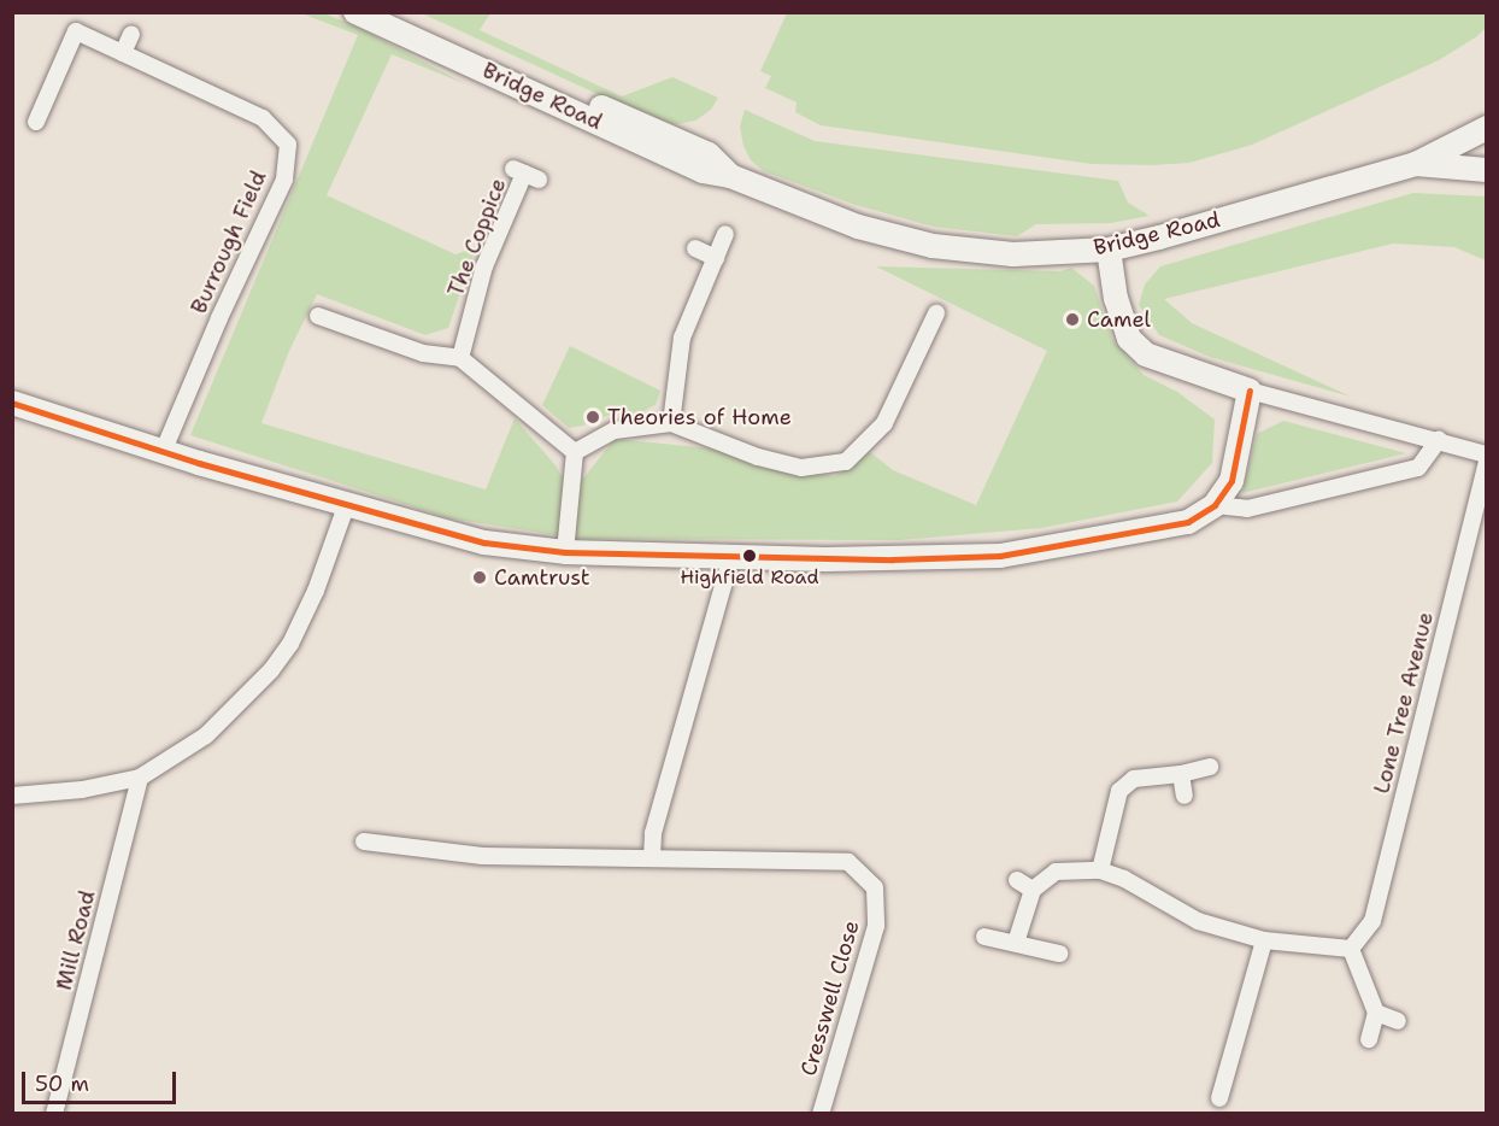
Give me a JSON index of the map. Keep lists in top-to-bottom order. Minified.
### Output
{"streets":{"main road":["Bridge Road"],"street":["The Coppice","Burrough Field","Lone Tree Avenue","Mill Road","Cresswell Close"]},"places":["Camel","Theories of Home","Highfield Road","Camtrust"],"scale_bar":"50 m"}
